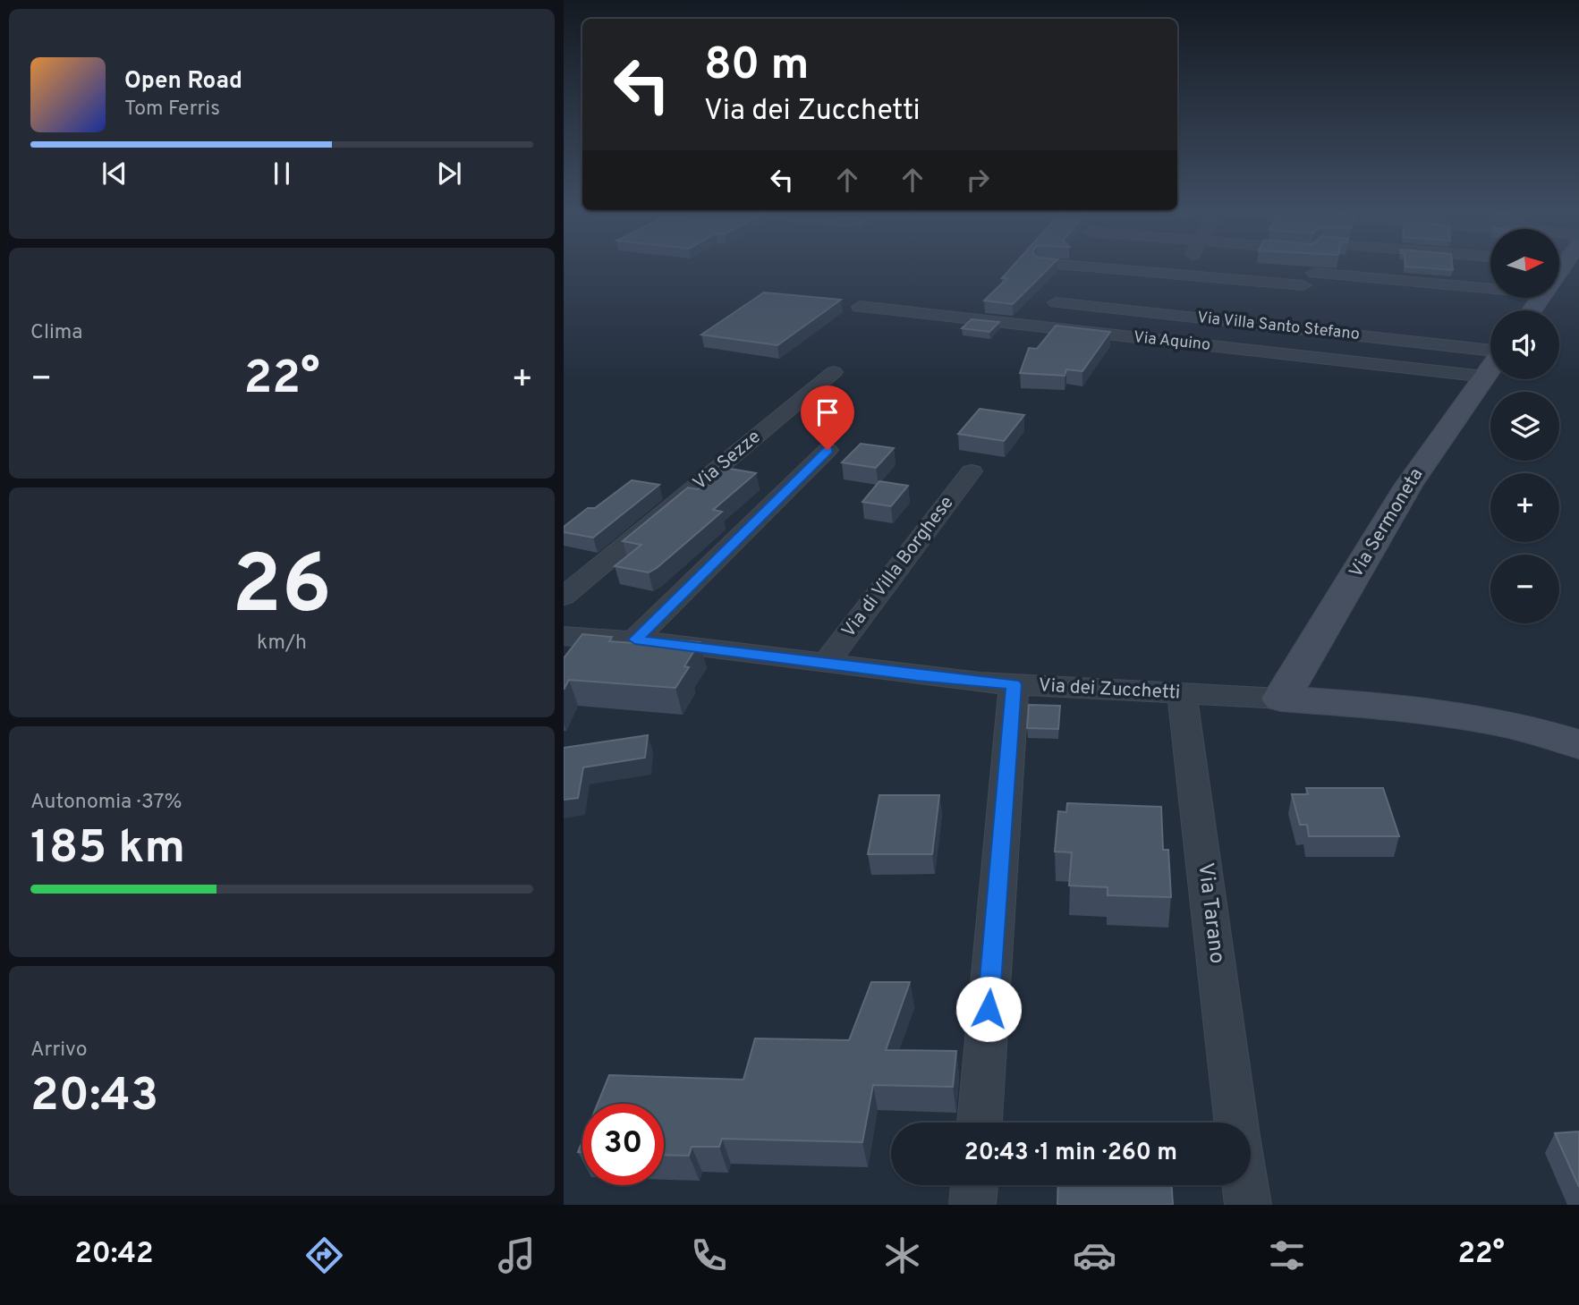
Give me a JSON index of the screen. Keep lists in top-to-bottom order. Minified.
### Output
{"streets":{"street":["Via Villa Santo Stefano","Via Aquino","Via Sezze","Via Sermoneta","Via di Villa Borghese","Via dei Zucchetti","Via Tarano"]},"crossings":[["Via Sermoneta","Via dei Zucchetti"],["Via di Villa Borghese","Via dei Zucchetti"],["Via dei Zucchetti","Via Tarano"]],"north":"right","page":{"turn":["80 m","Via dei Zucchetti"],"song":["Open Road","Tom Ferris"],"map_buttons":["+","−"],"tile":["Clima",["26","km/h"],["Autonomia · 37%","185 km"],["Arrivo","20:43"]],"heat":["−","22°","+"],"limit":"30","trip":"20:43 · 1 min · 260 m","tabs":["20:42","22°"]}}
